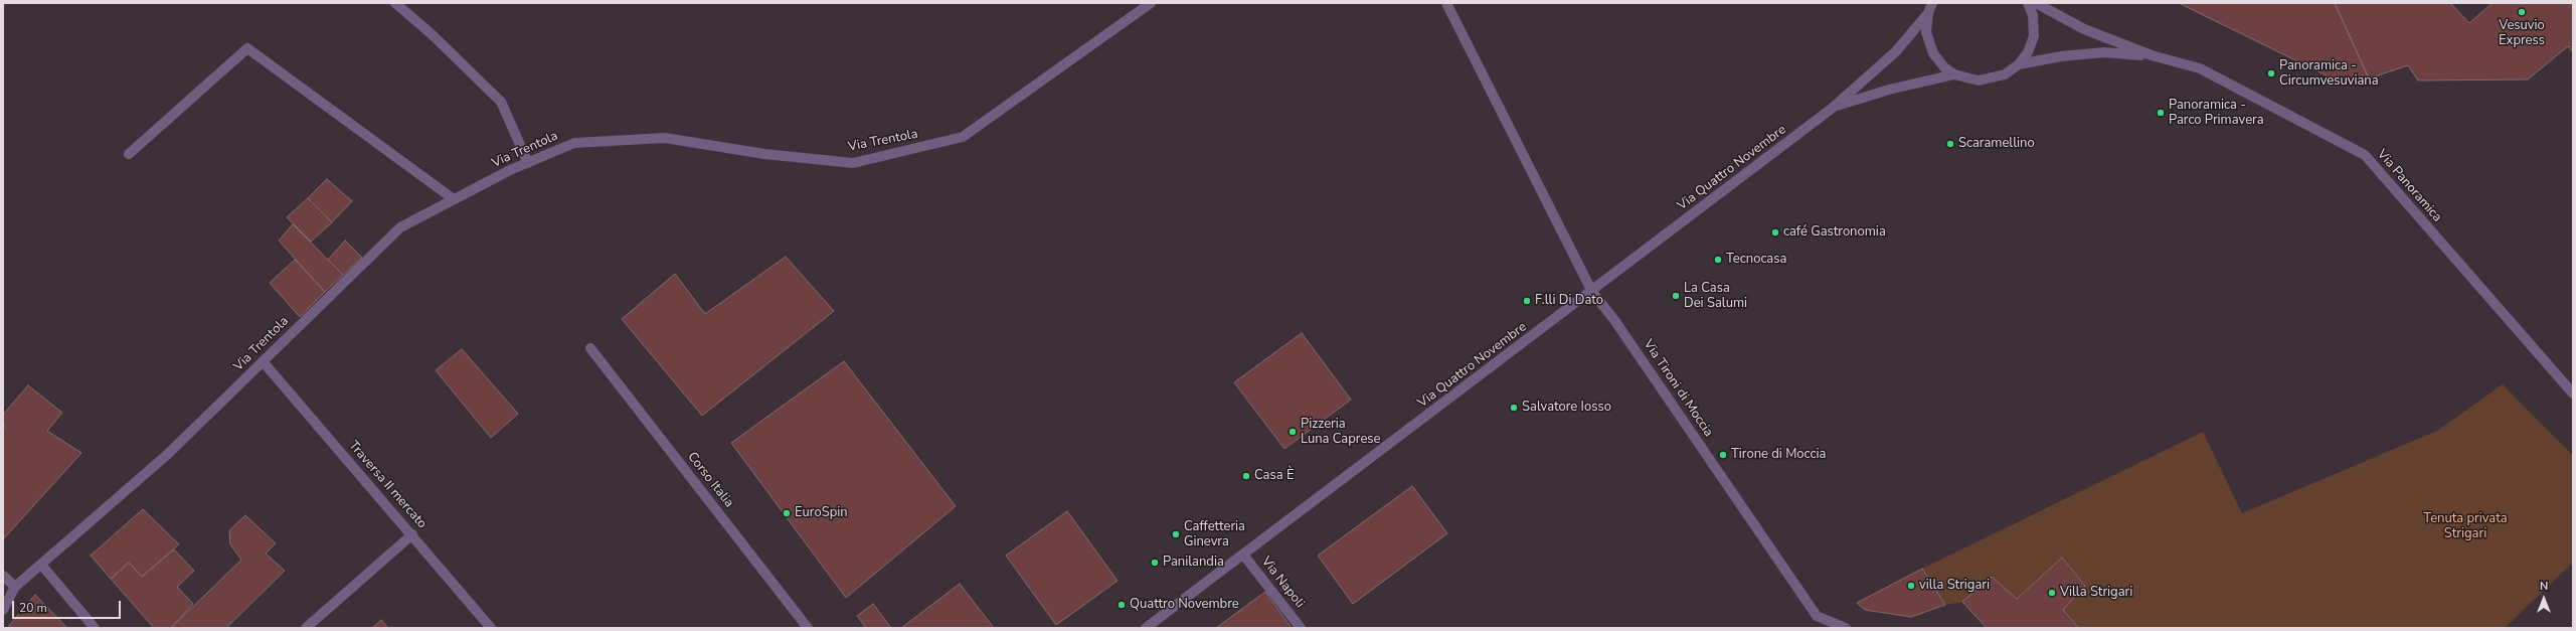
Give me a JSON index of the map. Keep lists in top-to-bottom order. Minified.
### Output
{"streets":{"street":["Via Trentola","Via Quattro Novembre","Via Panoramica","Via Tironi di Moccia","Corso Italia","Traversa II mercato","Via Napoli"]},"crossings":[["Via Trentola","Traversa II mercato"],["Via Quattro Novembre","Via Tironi di Moccia"],["Via Quattro Novembre","Via Napoli"]],"parks":["Tenuta privata Strigari"],"places":["Vesuvio Express","Panoramica - Circumvesuviana","Panoramica - Parco Primavera","Scaramellino","café Gastronomia","Tecnocasa","La Casa Dei Salumi","F.lli Di Dato","Salvatore Iosso","Pizzeria Luna Caprese","Tirone di Moccia","Casa È","EuroSpin","Caffetteria Ginevra","Panilandia","villa Strigari","Villa Strigari","Quattro Novembre"],"scale_bar":"20 m","north":"top"}
